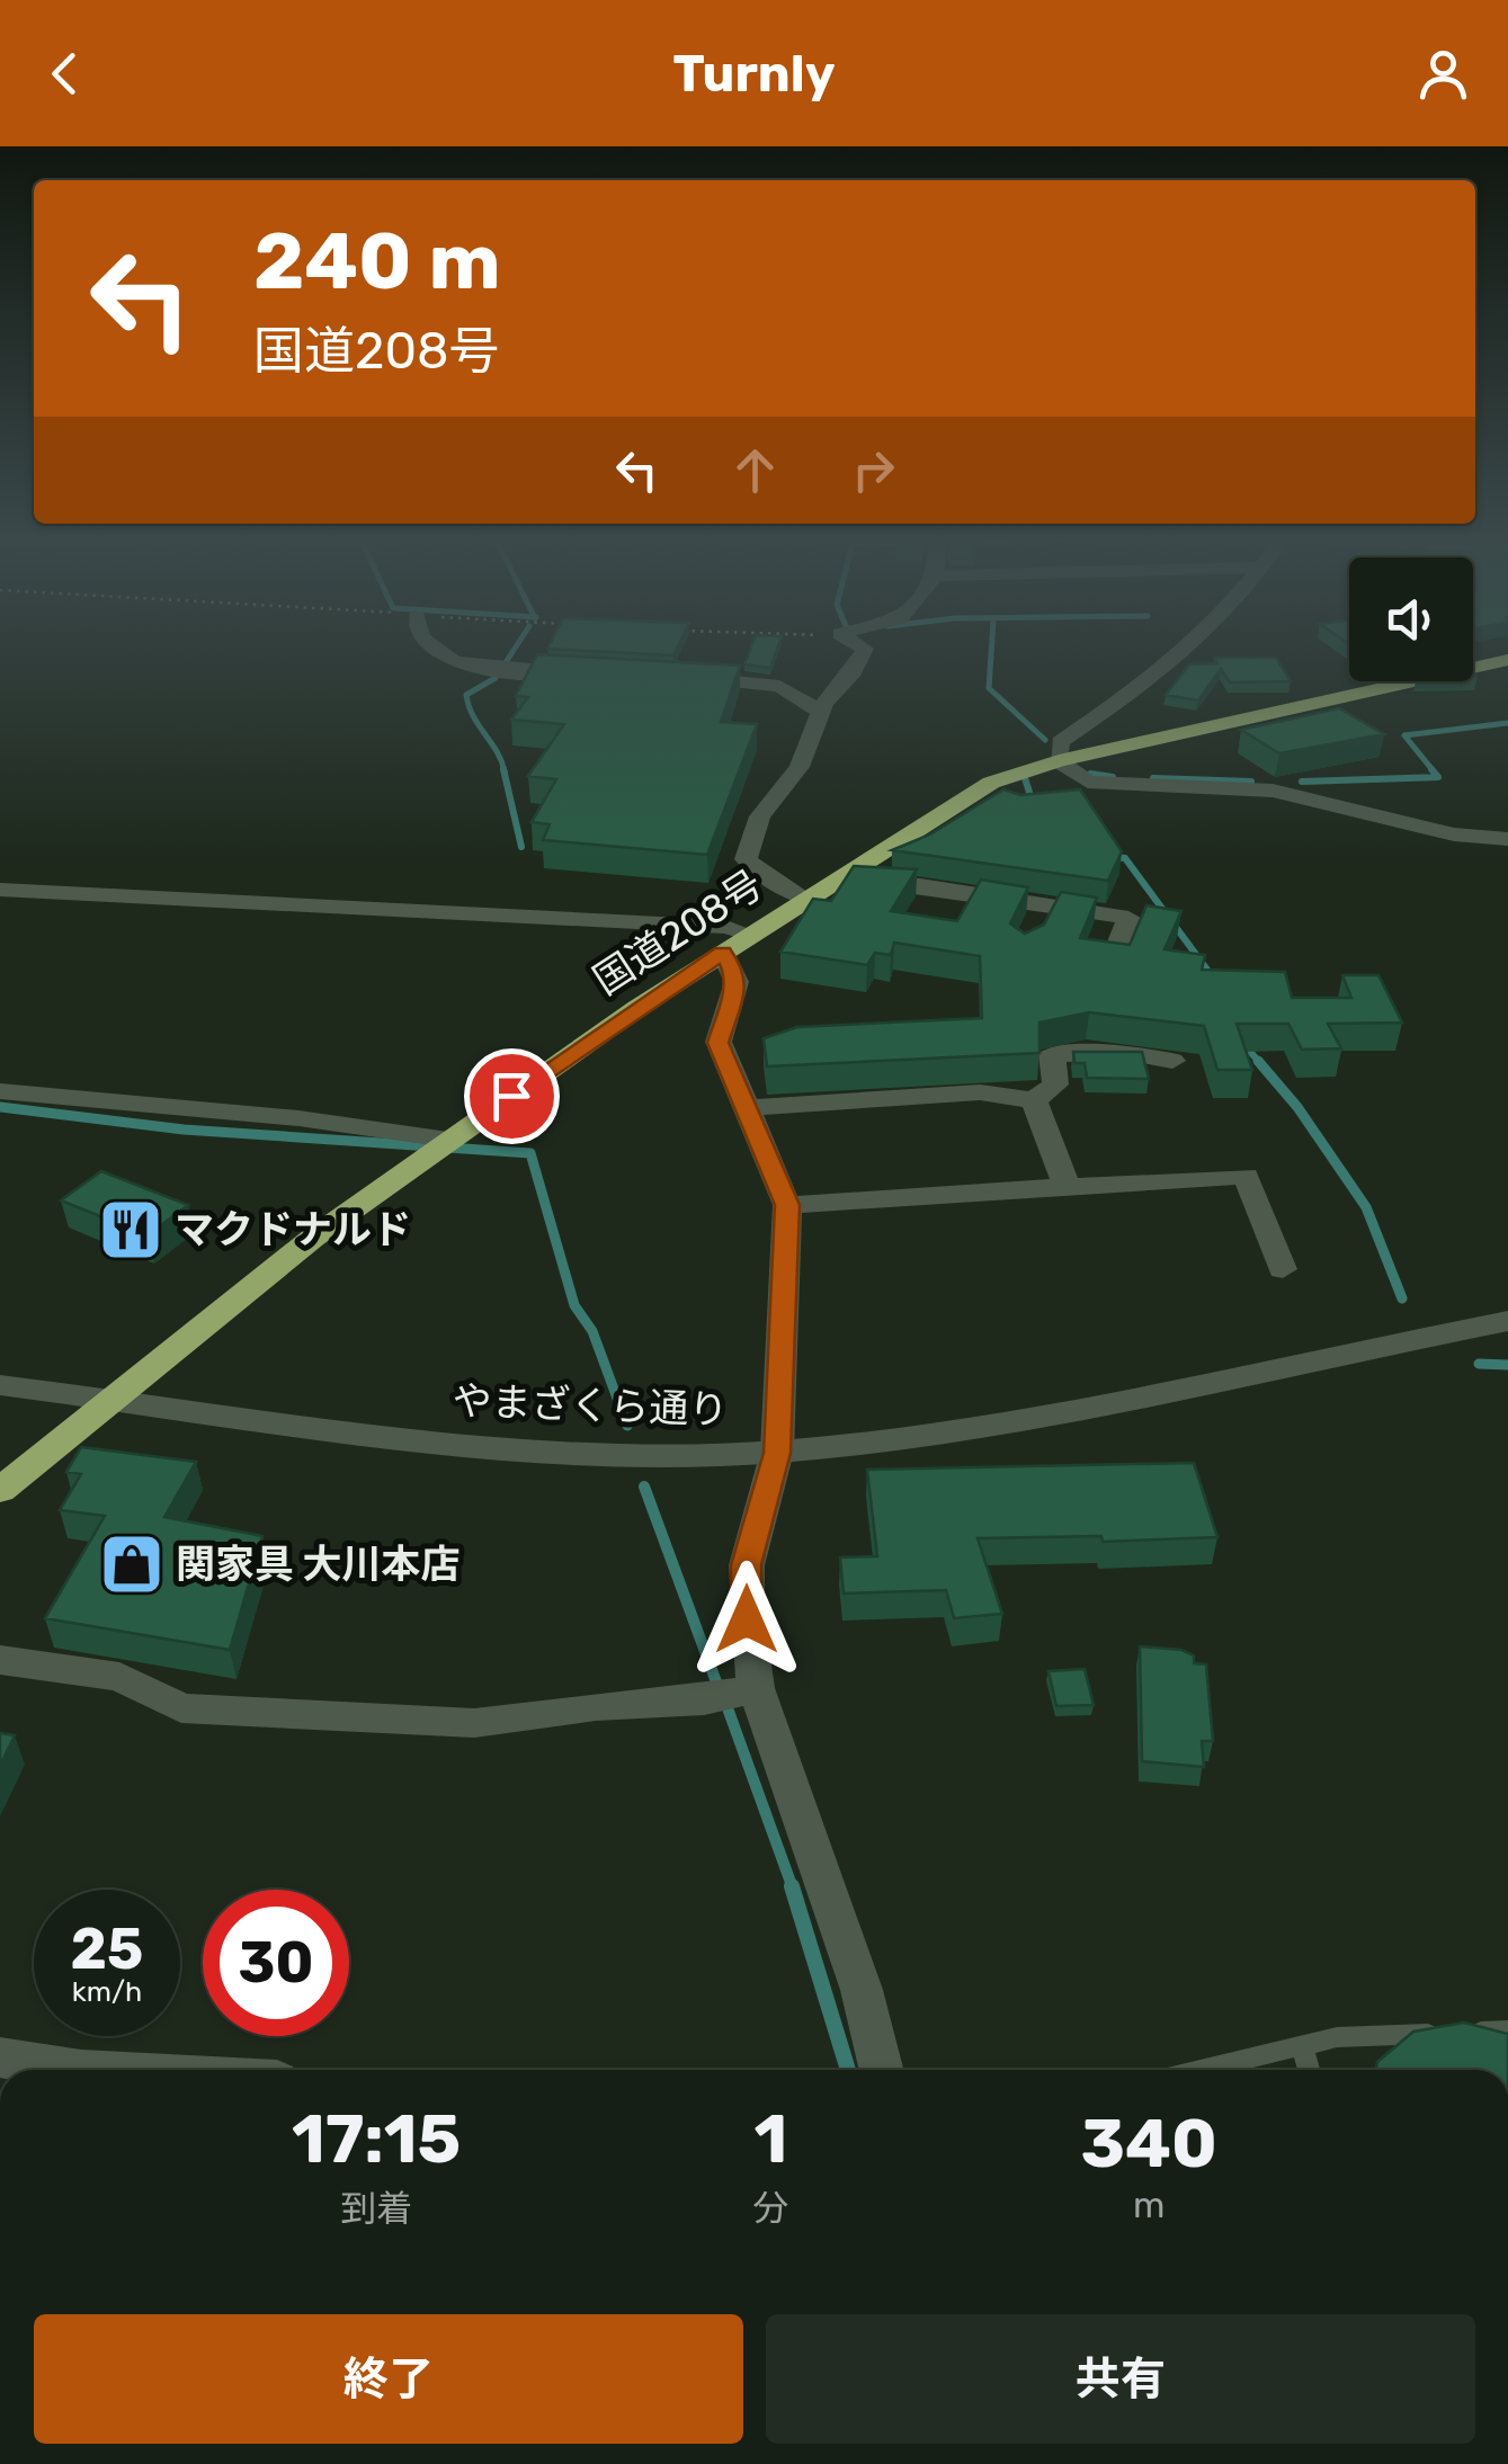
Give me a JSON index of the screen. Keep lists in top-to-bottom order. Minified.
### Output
{"streets":{"highway":["国道208号"],"street":["やまざくら通り"]},"crossings":[["国道208号","やまざくら通り"]],"places":{"restaurant":["マクドナルド"],"shop":["関家具 大川本店"]},"page":{"header":"Turnly","turn":["240 m","国道208号"],"speed":"25 km/h","limit":"30","eta":["17:15","到着","1","分","340","m"],"buttons":["終了","共有"]}}
